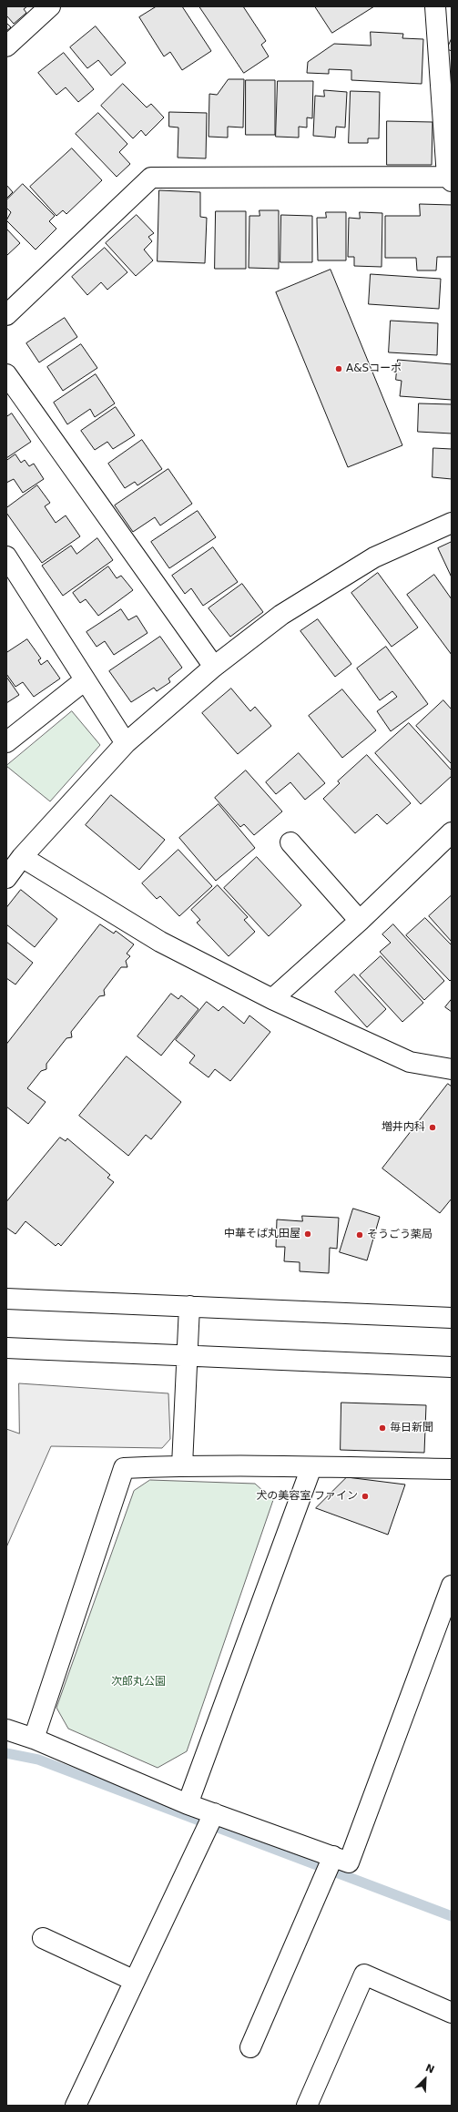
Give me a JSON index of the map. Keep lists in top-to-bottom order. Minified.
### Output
{"parks":["次郎丸公園"],"places":["A&Sコーポ","増井内科","中華そば丸田屋","そうごう薬局","毎日新聞","犬の美容室 ファイン"],"north":"top right"}
